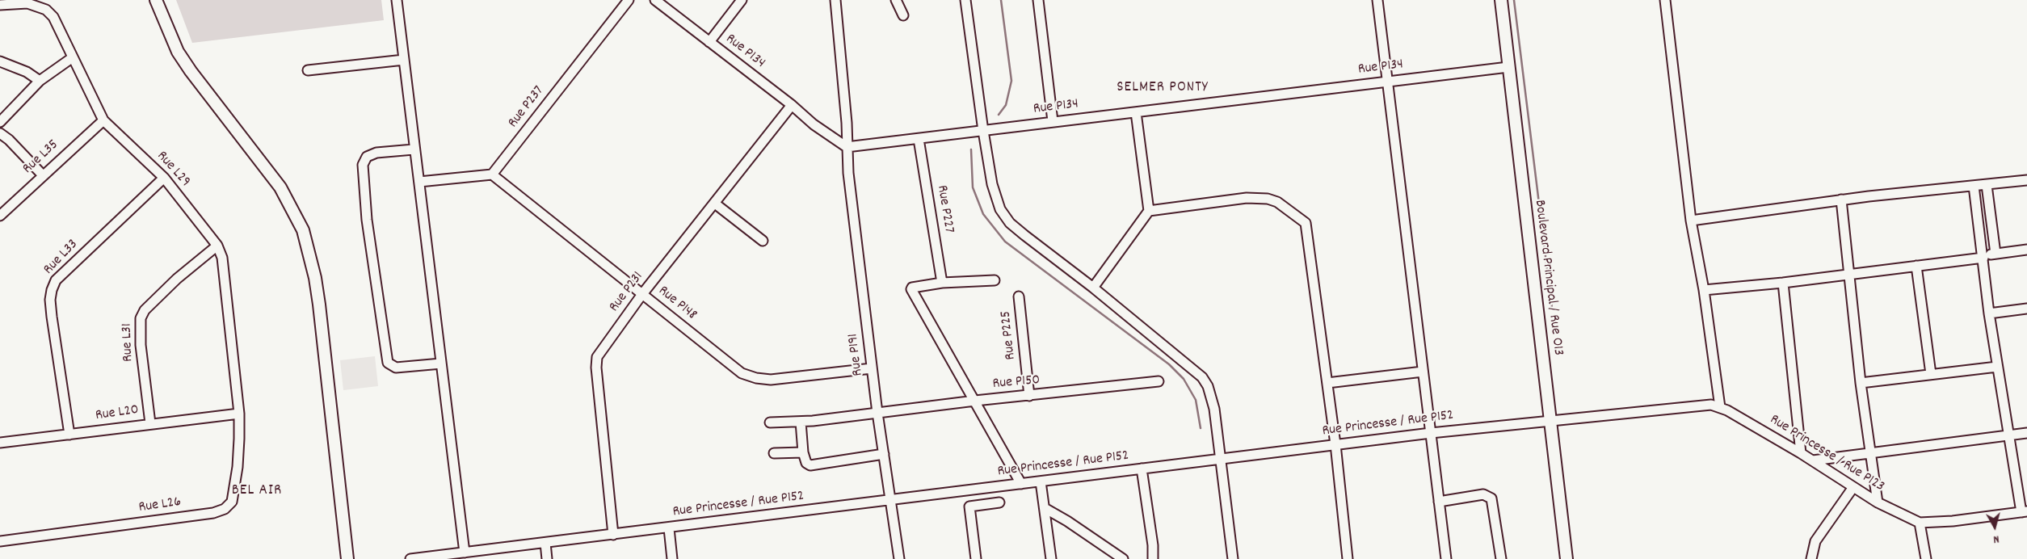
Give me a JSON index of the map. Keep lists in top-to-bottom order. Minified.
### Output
{"streets":{"main road":["Boulevard Principal / Rue O13"],"street":["Rue P134","Rue P237","Rue L35","Rue L29","Rue P227","Rue L33","Rue P231","Rue P148","Rue P225","Rue L31","Rue P191","Rue P150","Rue L20","Rue Princesse / Rue P152","Rue Princesse / Rue P123","Rue L26"]},"crossings":[["Rue P134","Rue P227"],["Rue P134","Boulevard Principal / Rue O13"],["Rue P134","Rue P231"],["Rue P134","Rue P191"],["Rue P237","Rue P148"],["Rue L35","Rue L29"],["Rue L29","Rue L33"],["Rue L29","Rue L31"],["Rue L29","Rue L20"],["Rue L29","Rue L26"],["Rue L33","Rue L20"],["Boulevard Principal / Rue O13","Rue Princesse / Rue P152"],["Rue P231","Rue P148"],["Rue P231","Rue Princesse / Rue P152"],["Rue P148","Rue P191"],["Rue P225","Rue P150"],["Rue L31","Rue L20"],["Rue P191","Rue P150"],["Rue P191","Rue Princesse / Rue P152"],["Rue L20","Rue L26"],["Rue Princesse / Rue P152","Rue Princesse / Rue P123"]],"districts":["SELMER PONTY","BEL AIR"],"north":"bottom"}
